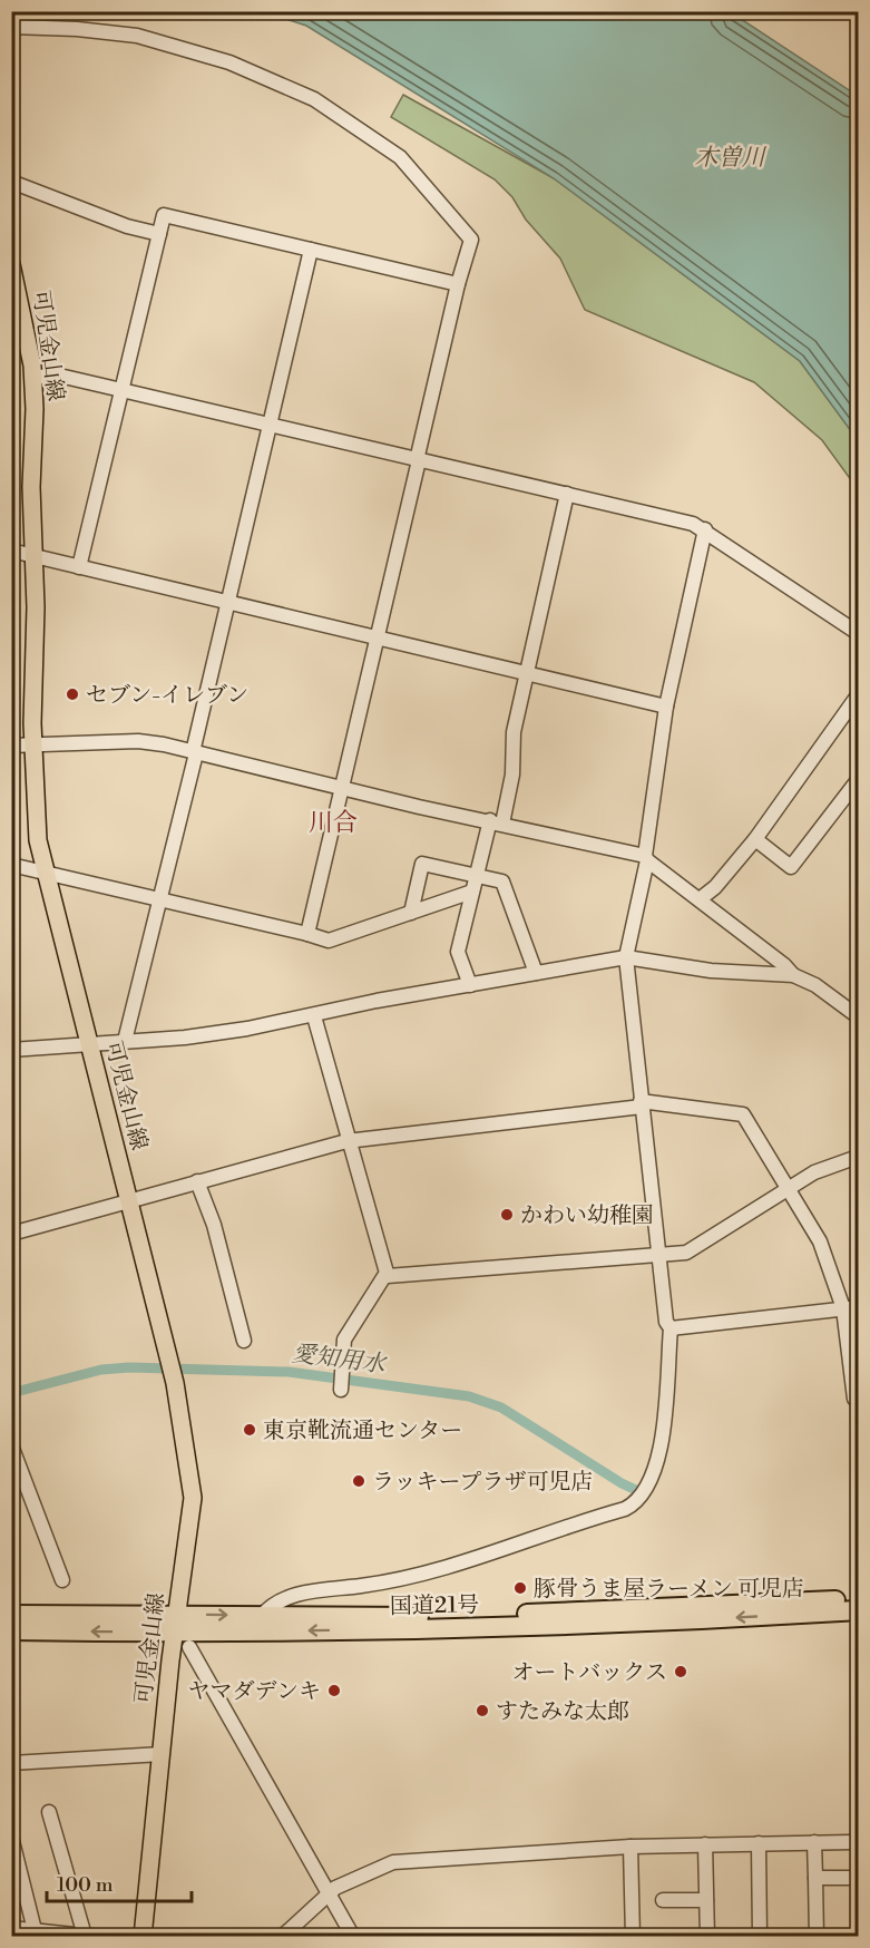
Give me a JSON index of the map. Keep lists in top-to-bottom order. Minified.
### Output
{"streets":{"highway":["国道21号"],"main road":["可児金山線"]},"crossings":[["可児金山線","国道21号"]],"districts":["川合"],"water":["木曽川","愛知用水"],"places":["セブン-イレブン","かわい幼稚園","東京靴流通センター","ラッキープラザ可児店","豚骨うま屋ラーメン 可児店","オートバックス","ヤマダデンキ","すたみな太郎"],"scale_bar":"100 m"}
